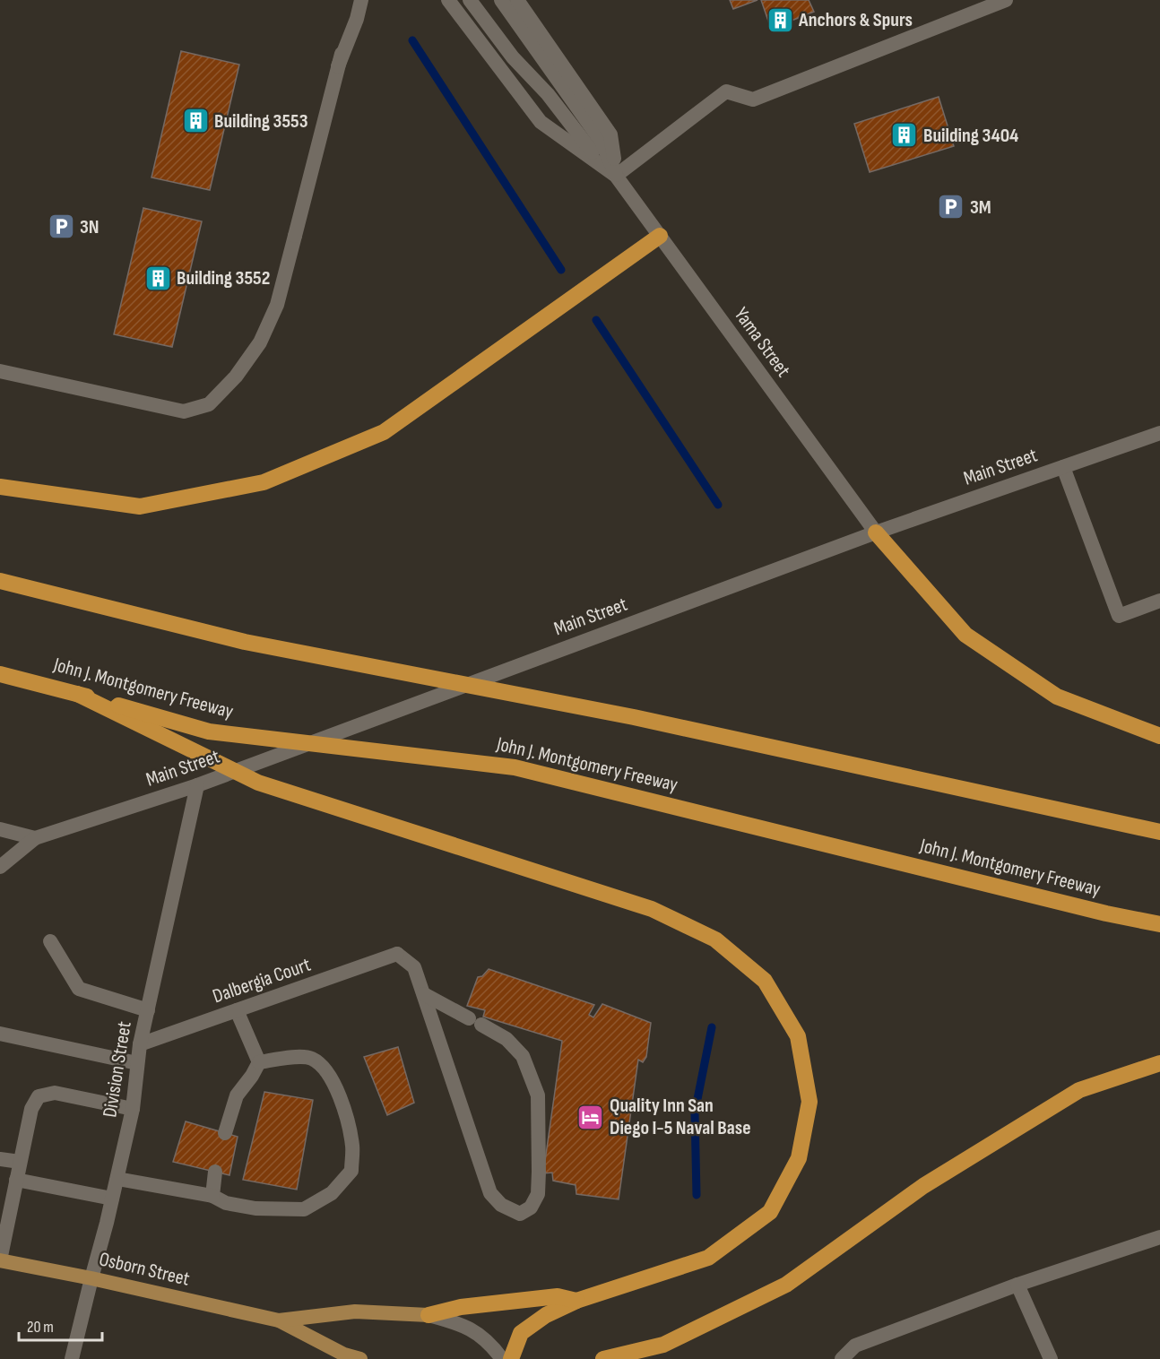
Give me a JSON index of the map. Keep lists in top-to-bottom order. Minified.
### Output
{"streets":{"highway":["John J. Montgomery Freeway"],"main road":["Osborn Street"],"street":["Yama Street","Main Street","Dalbergia Court","Division Street"]},"crossings":[["Yama Street","Main Street"],["Main Street","Division Street"],["Dalbergia Court","Division Street"],["Division Street","Osborn Street"]],"places":{"building":["Anchors & Spurs","Building 3553","Building 3404","Building 3552"],"parking":["3M","3N"],"hotel":["Quality Inn San Diego I-5 Naval Base"]},"scale_bar":"20 m"}
